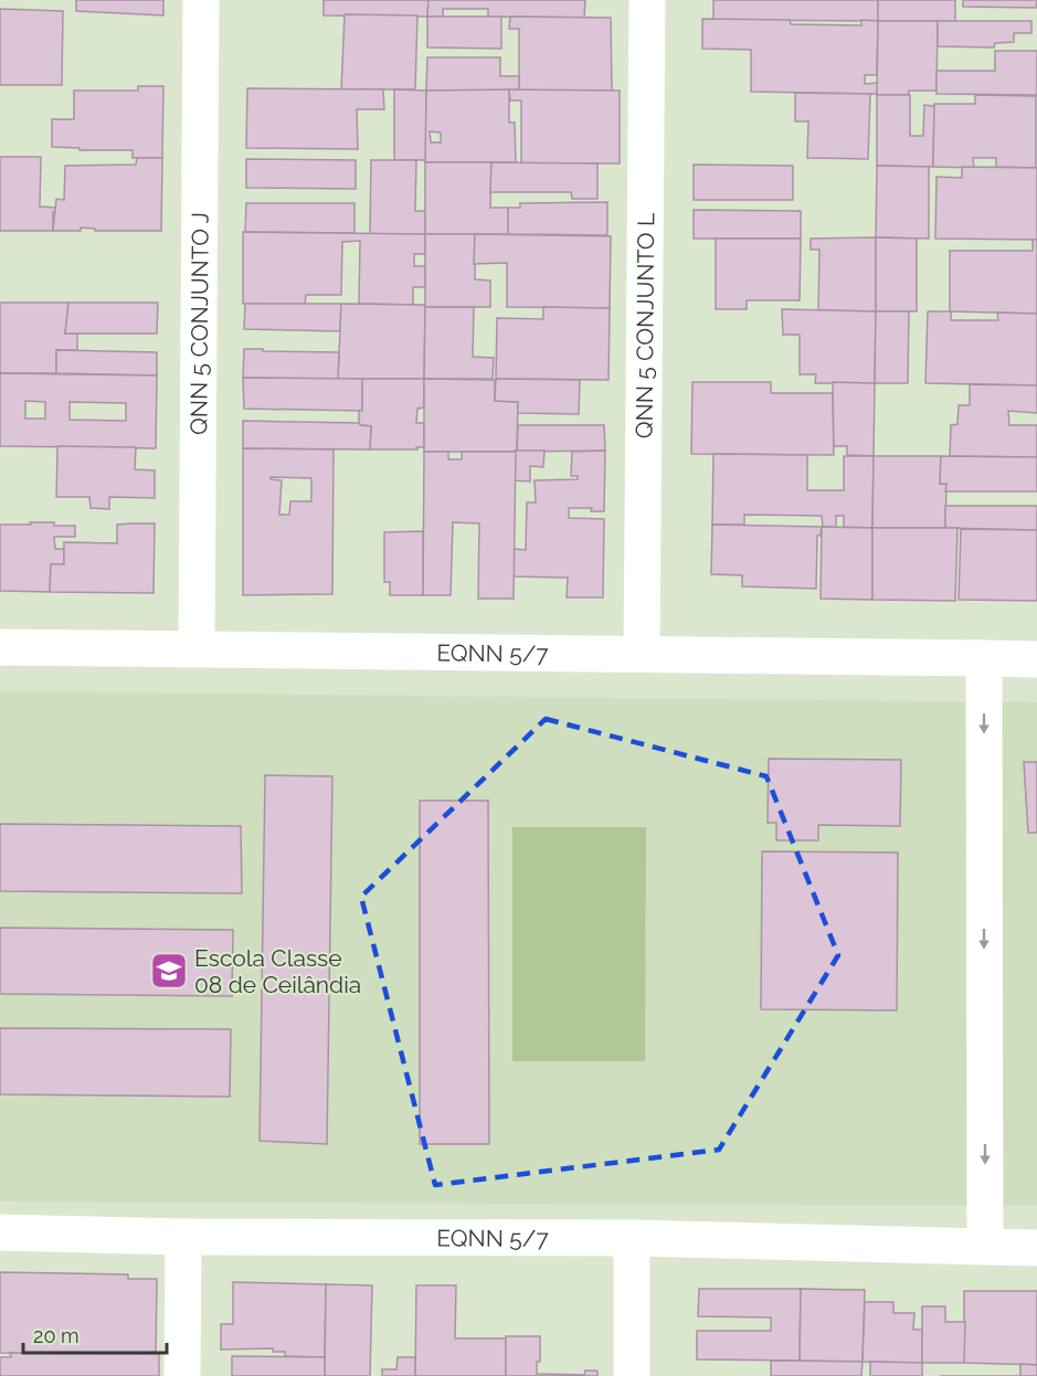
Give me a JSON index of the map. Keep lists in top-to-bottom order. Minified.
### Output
{"streets":{"street":["QNN 5 CONJUNTO J","QNN 5 CONJUNTO L","EQNN 5/7"]},"crossings":[["QNN 5 CONJUNTO J","EQNN 5/7"],["QNN 5 CONJUNTO L","EQNN 5/7"]],"places":{"school or university":["Escola Classe 08 de Ceilândia"]},"scale_bar":"20 m"}
